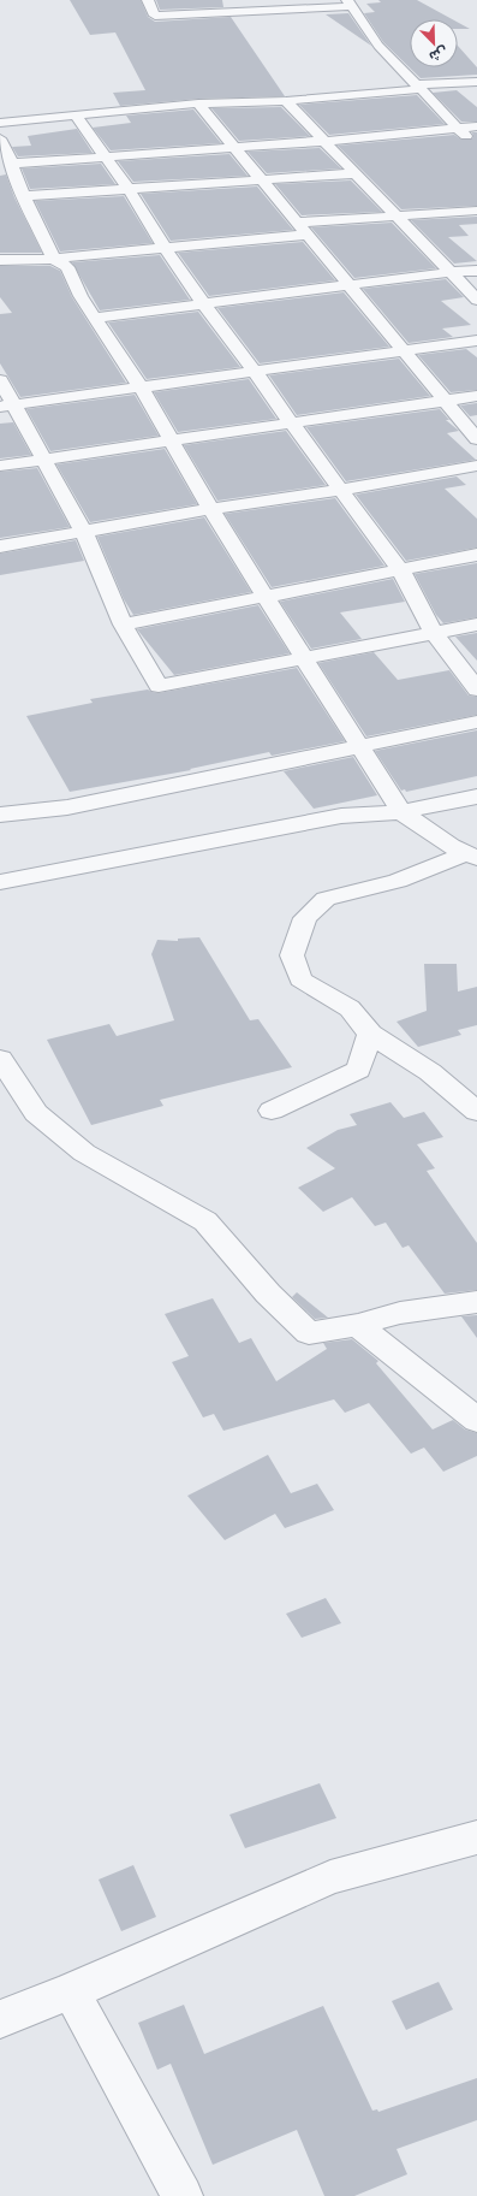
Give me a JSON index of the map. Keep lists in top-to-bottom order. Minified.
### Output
{"north":"bottom right"}
